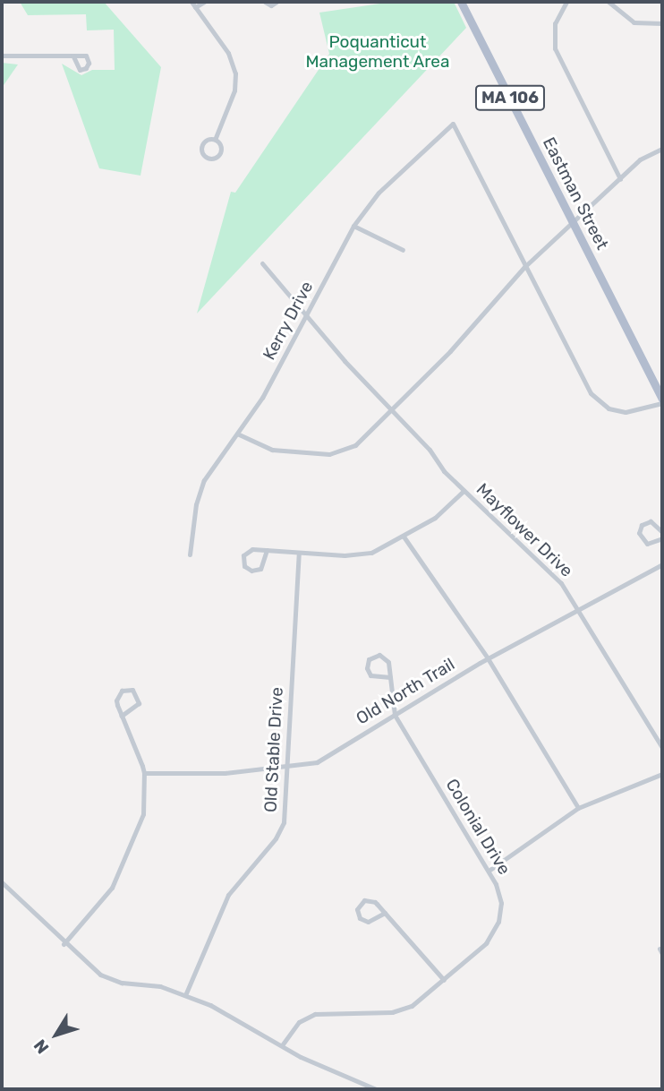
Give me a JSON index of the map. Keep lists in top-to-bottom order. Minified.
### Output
{"streets":{"main road":["MA 106","Eastman Street"],"street":["Kerry Drive","Mayflower Drive","Old North Trail","Old Stable Drive","Colonial Drive"]},"crossings":[["Kerry Drive","Mayflower Drive"],["Mayflower Drive","Old North Trail"],["Old North Trail","Old Stable Drive"],["Old North Trail","Colonial Drive"]],"parks":["Poquanticut Management Area"],"north":"bottom left"}
